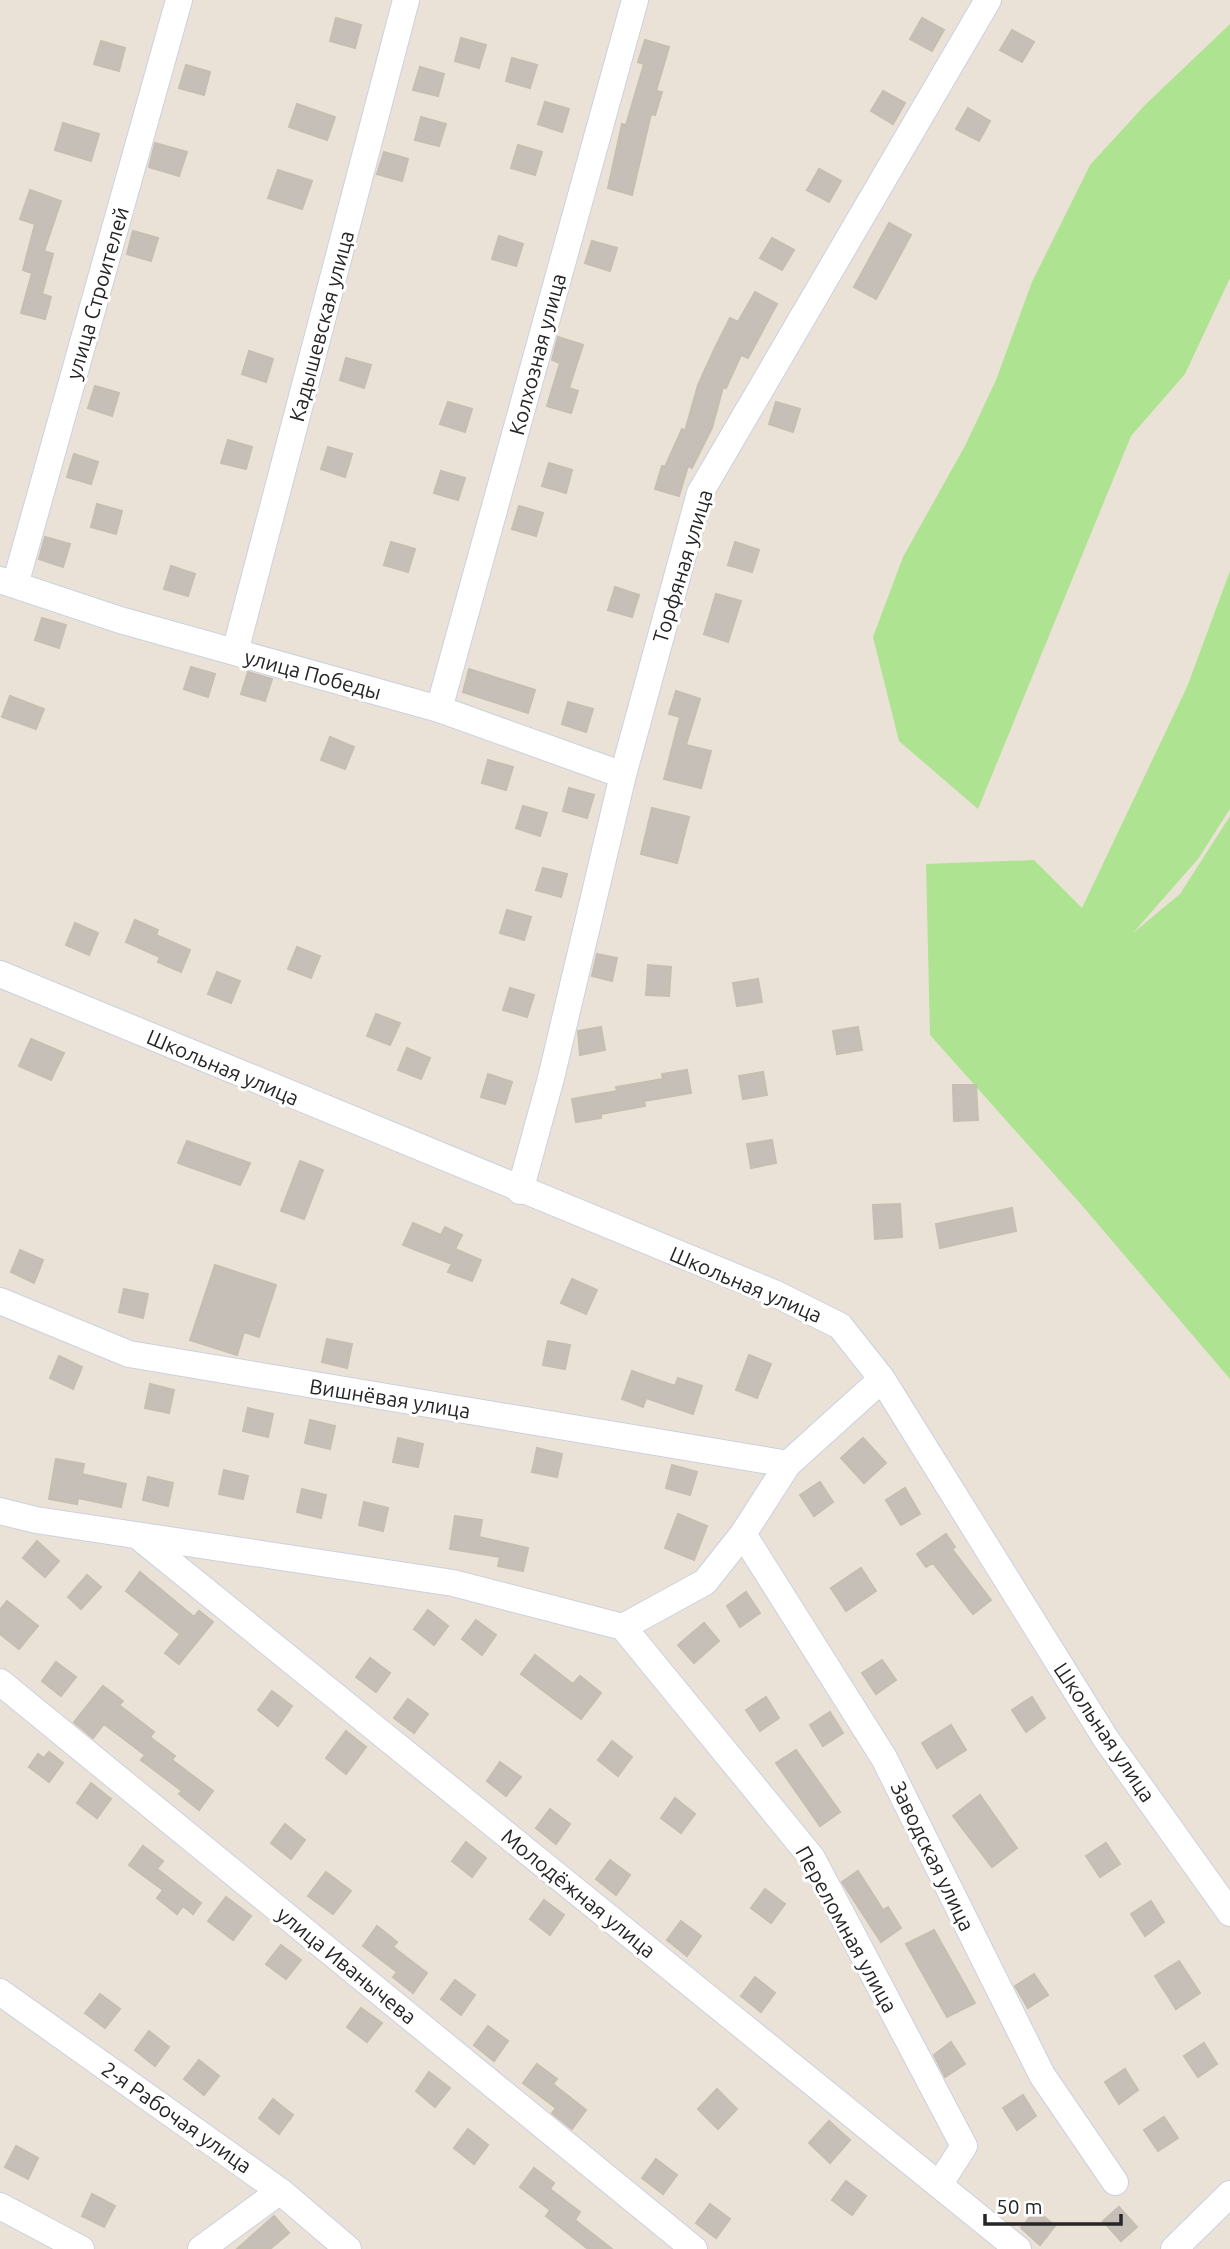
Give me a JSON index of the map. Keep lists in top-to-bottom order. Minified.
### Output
{"streets":{"street":["улица Строителей","Кадышевская улица","Колхозная улица","Торфяная улица","улица Победы","Школьная улица","Вишнёвая улица","Заводская улица","Молодёжная улица","Переломная улица","улица Иванычева","2-я Рабочая улица"]},"crossings":[["улица Строителей","улица Победы"],["Кадышевская улица","улица Победы"],["Колхозная улица","улица Победы"],["Торфяная улица","улица Победы"],["Торфяная улица","Школьная улица"],["Молодёжная улица","Переломная улица"]],"scale_bar":"50 m"}
